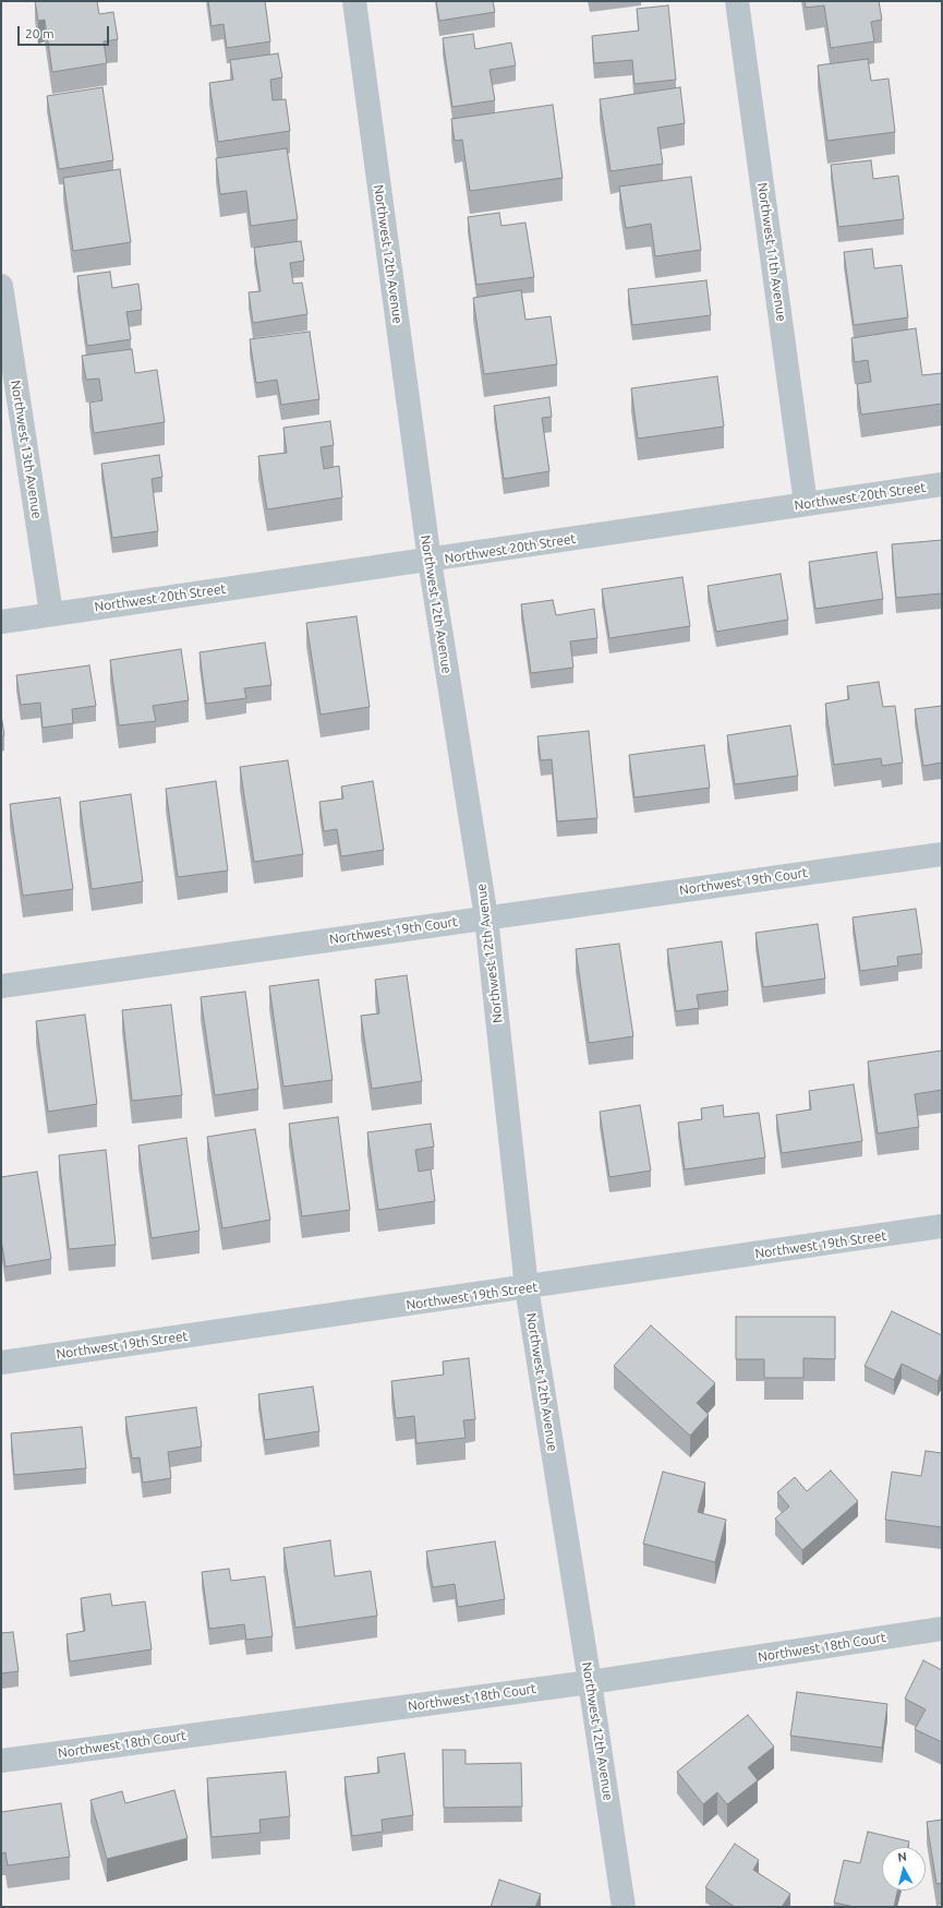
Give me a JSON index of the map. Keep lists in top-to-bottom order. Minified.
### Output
{"streets":{"street":["Northwest 11th Avenue","Northwest 12th Avenue","Northwest 13th Avenue","Northwest 20th Street","Northwest 19th Court","Northwest 19th Street","Northwest 18th Court"]},"crossings":[["Northwest 11th Avenue","Northwest 20th Street"],["Northwest 12th Avenue","Northwest 20th Street"],["Northwest 12th Avenue","Northwest 19th Court"],["Northwest 12th Avenue","Northwest 19th Street"],["Northwest 12th Avenue","Northwest 18th Court"],["Northwest 13th Avenue","Northwest 20th Street"]],"scale_bar":"20 m","north":"top"}
